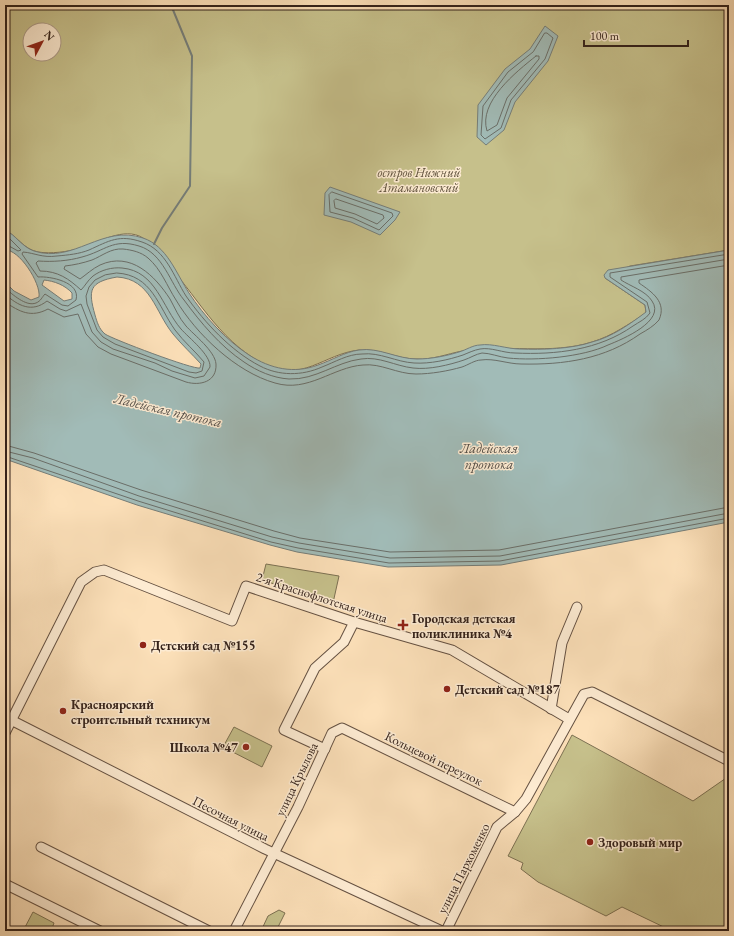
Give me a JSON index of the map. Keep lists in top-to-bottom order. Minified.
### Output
{"streets":{"street":["2-я Краснофлотская улица","Кольцевой переулок","улица Крылова","Песочная улица","улица Пархоменко"]},"crossings":[["2-я Краснофлотская улица","Песочная улица"],["2-я Краснофлотская улица","улица Пархоменко"],["Кольцевой переулок","улица Крылова"],["Кольцевой переулок","улица Пархоменко"],["улица Крылова","Песочная улица"]],"water":["Ладейская протока"],"parks":["остров Нижний Атамановский"],"places":{"health":["Городская детская поликлиника №4"],"other":["Детский сад №155","Детский сад №187","Красноярский строительный техникум","Школа №47","Здоровый мир"]},"scale_bar":"100 m","north":"top right"}
